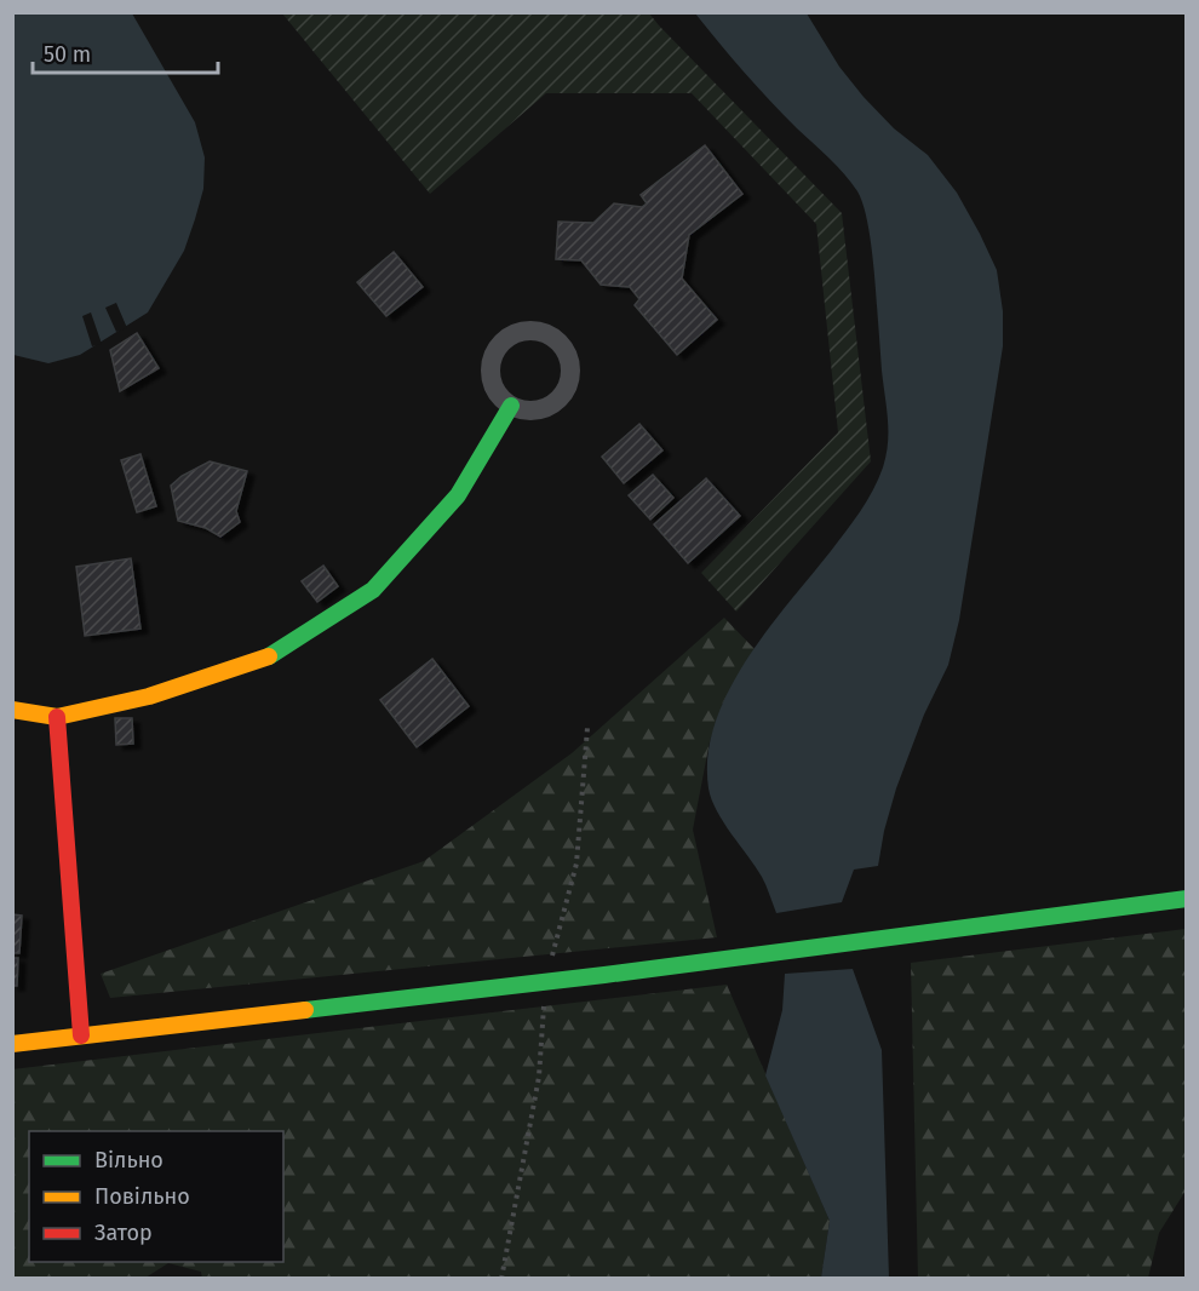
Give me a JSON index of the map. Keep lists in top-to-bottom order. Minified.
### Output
{"legend":["Вільно","Повільно","Затор"],"scale_bar":"50 m"}
